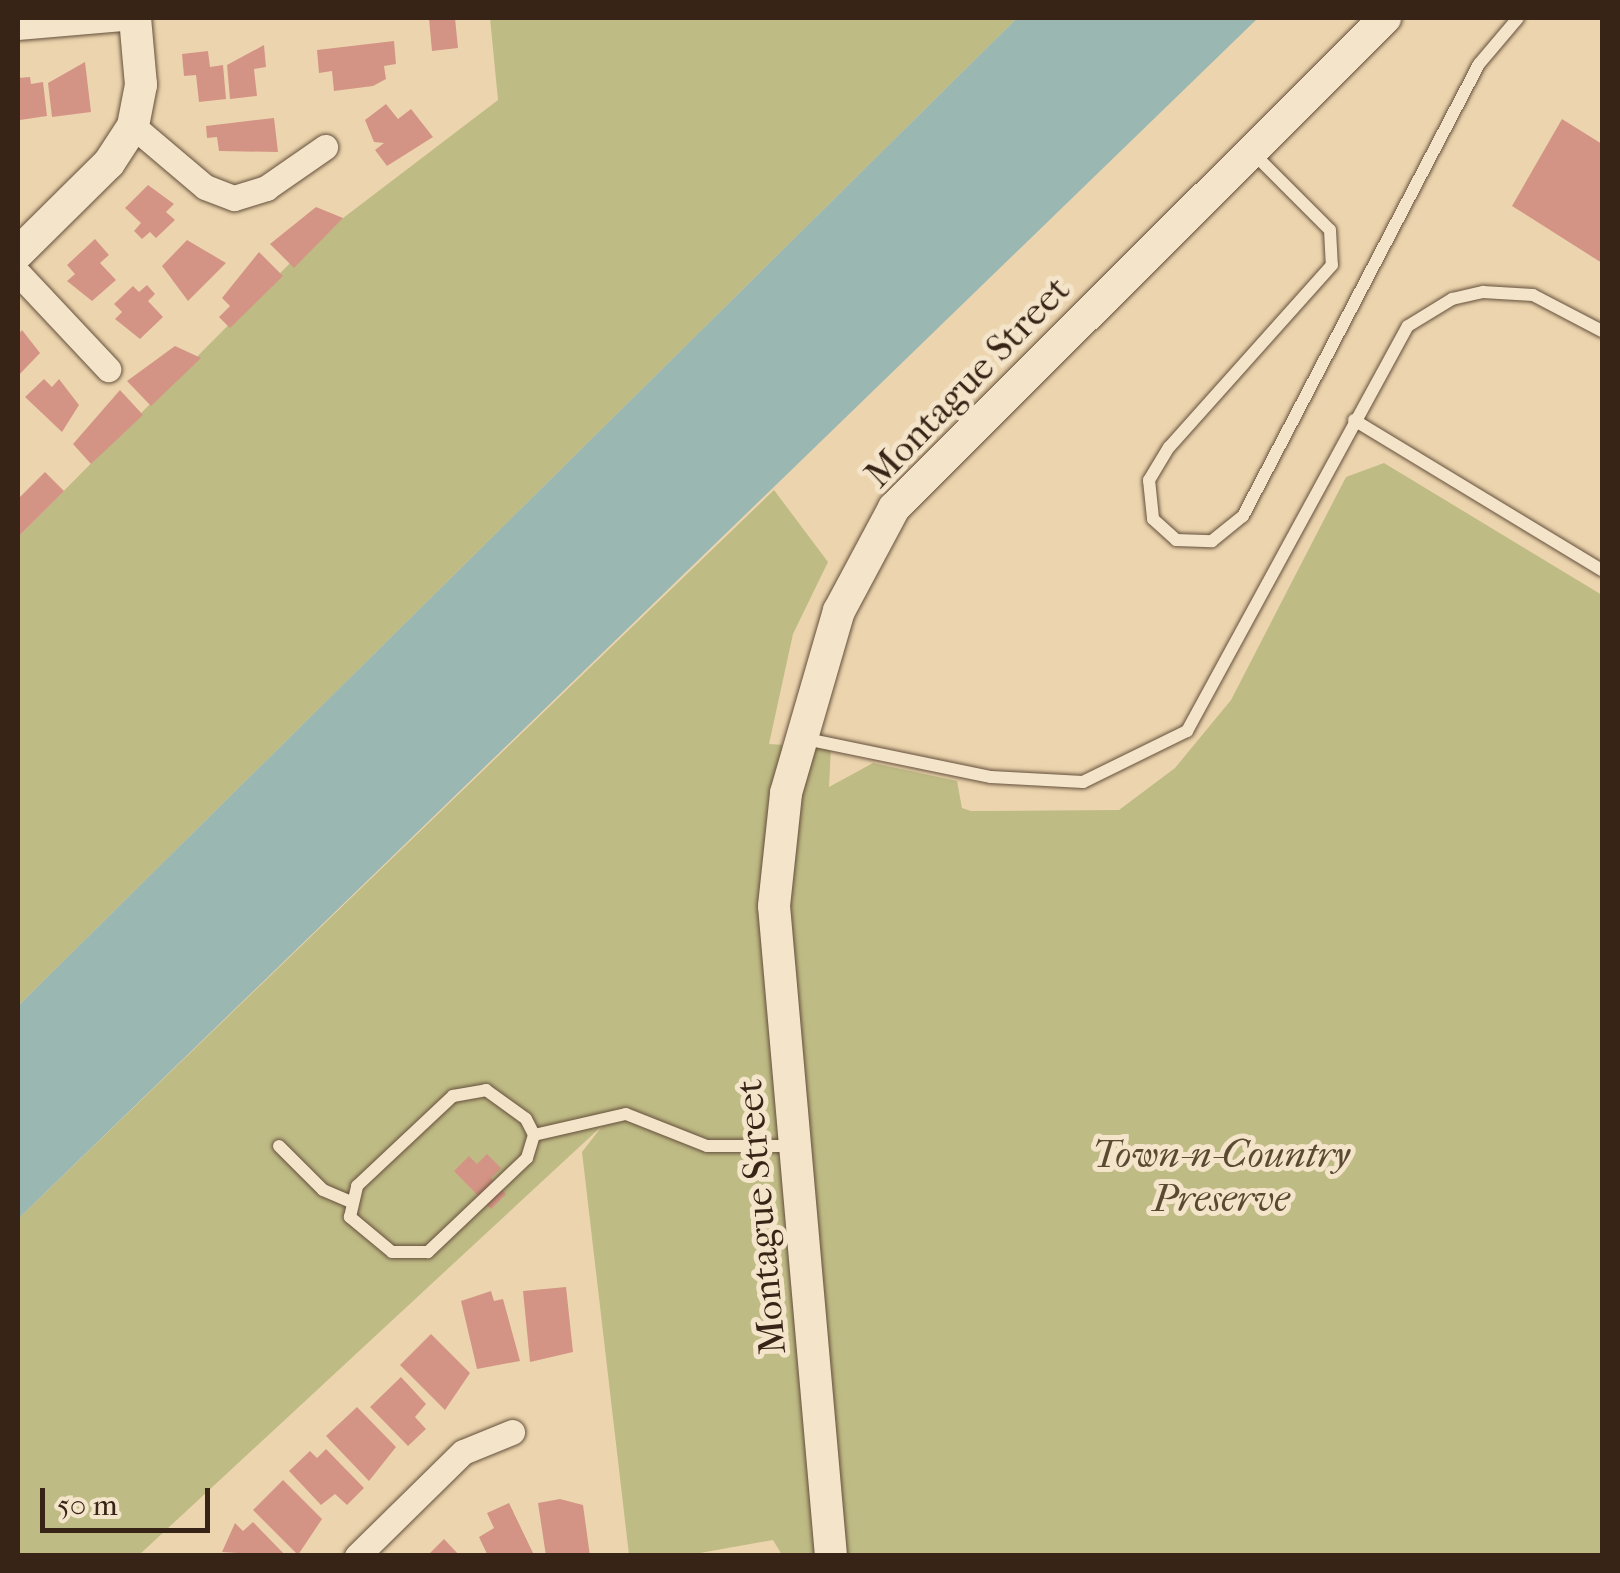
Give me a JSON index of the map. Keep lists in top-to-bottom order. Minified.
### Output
{"streets":{"street":["Montague Street"]},"parks":["Town-n-Country Preserve"],"scale_bar":"50 m"}
